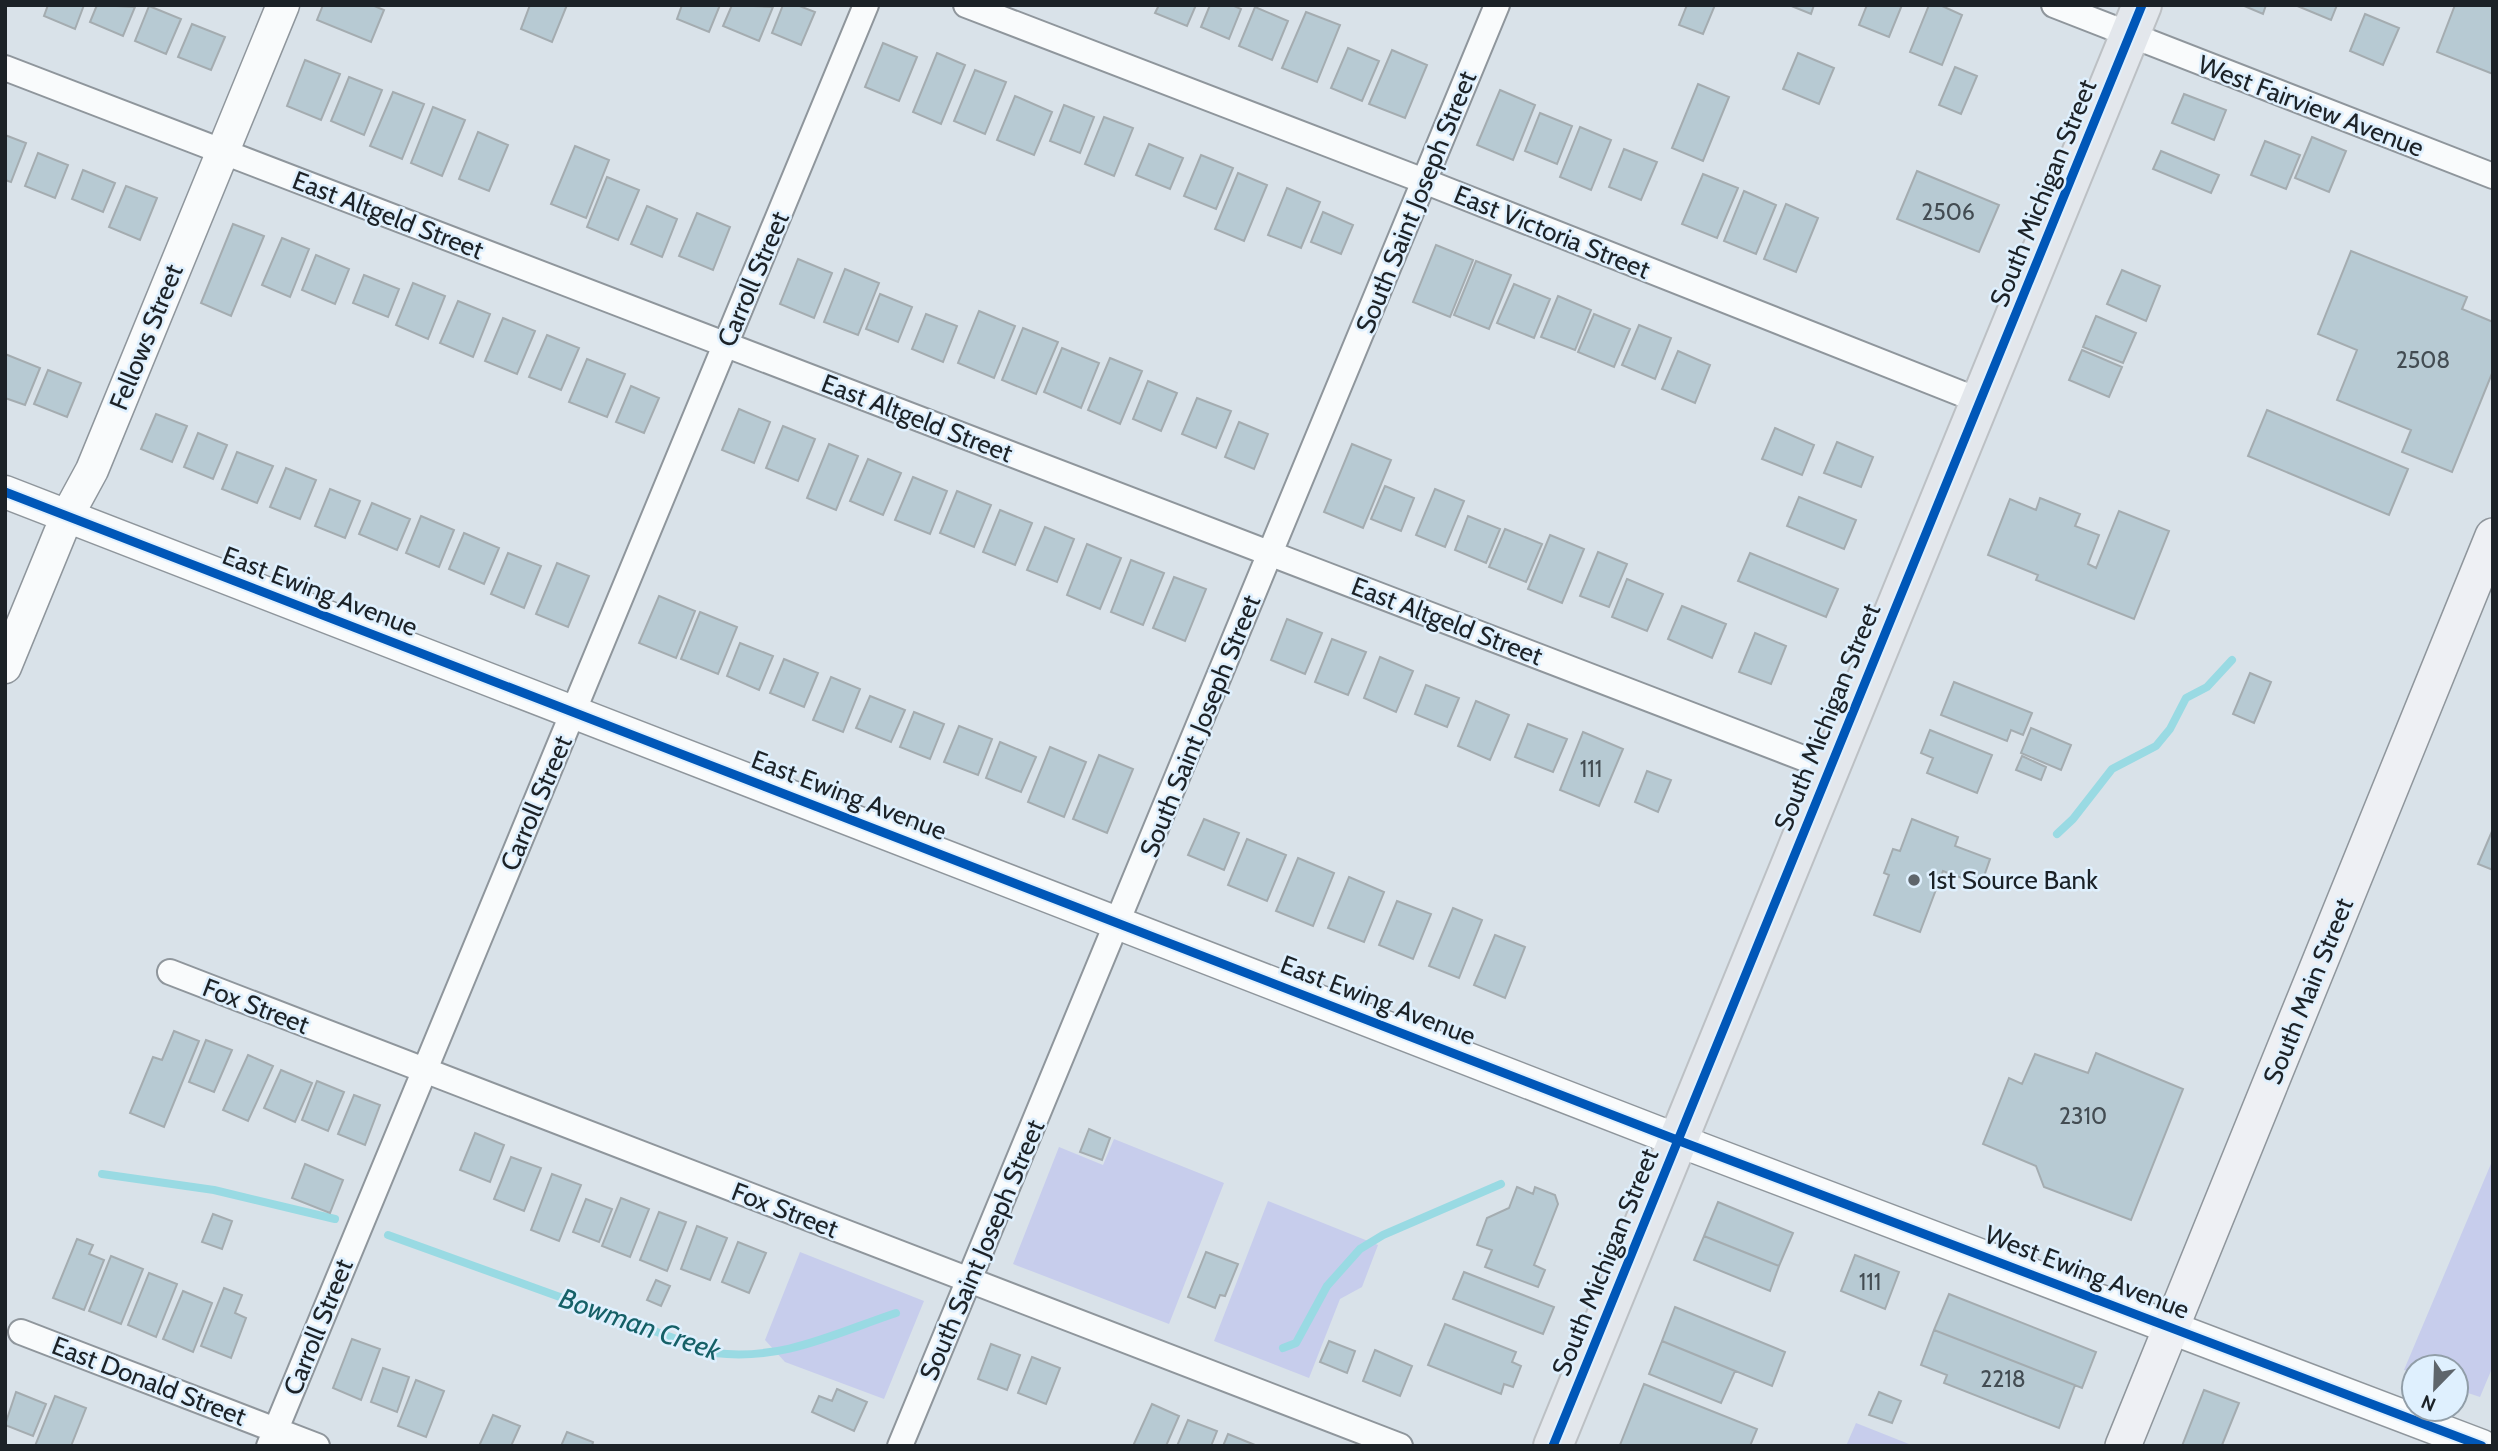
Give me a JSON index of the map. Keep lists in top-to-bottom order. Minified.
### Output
{"streets":{"main road":["South Michigan Street","South Main Street"],"street":["West Fairview Avenue","South Saint Joseph Street","East Altgeld Street","East Victoria Street","Carroll Street","Fellows Street","East Ewing Avenue","Fox Street","West Ewing Avenue","East Donald Street"]},"crossings":[["West Fairview Avenue","South Michigan Street"],["South Michigan Street","East Altgeld Street"],["South Michigan Street","East Victoria Street"],["South Michigan Street","East Ewing Avenue"],["South Michigan Street","West Ewing Avenue"],["South Saint Joseph Street","East Altgeld Street"],["South Saint Joseph Street","East Victoria Street"],["South Saint Joseph Street","East Ewing Avenue"],["South Saint Joseph Street","Fox Street"],["East Altgeld Street","Carroll Street"],["East Altgeld Street","Fellows Street"],["Carroll Street","East Ewing Avenue"],["Carroll Street","Fox Street"],["Carroll Street","East Donald Street"],["Fellows Street","East Ewing Avenue"],["East Ewing Avenue","West Ewing Avenue"],["South Main Street","West Ewing Avenue"]],"water":["Bowman Creek"],"places":["1st Source Bank"],"house_numbers":["2506","2508","111","2310","111","2218"],"north":"bottom left"}
